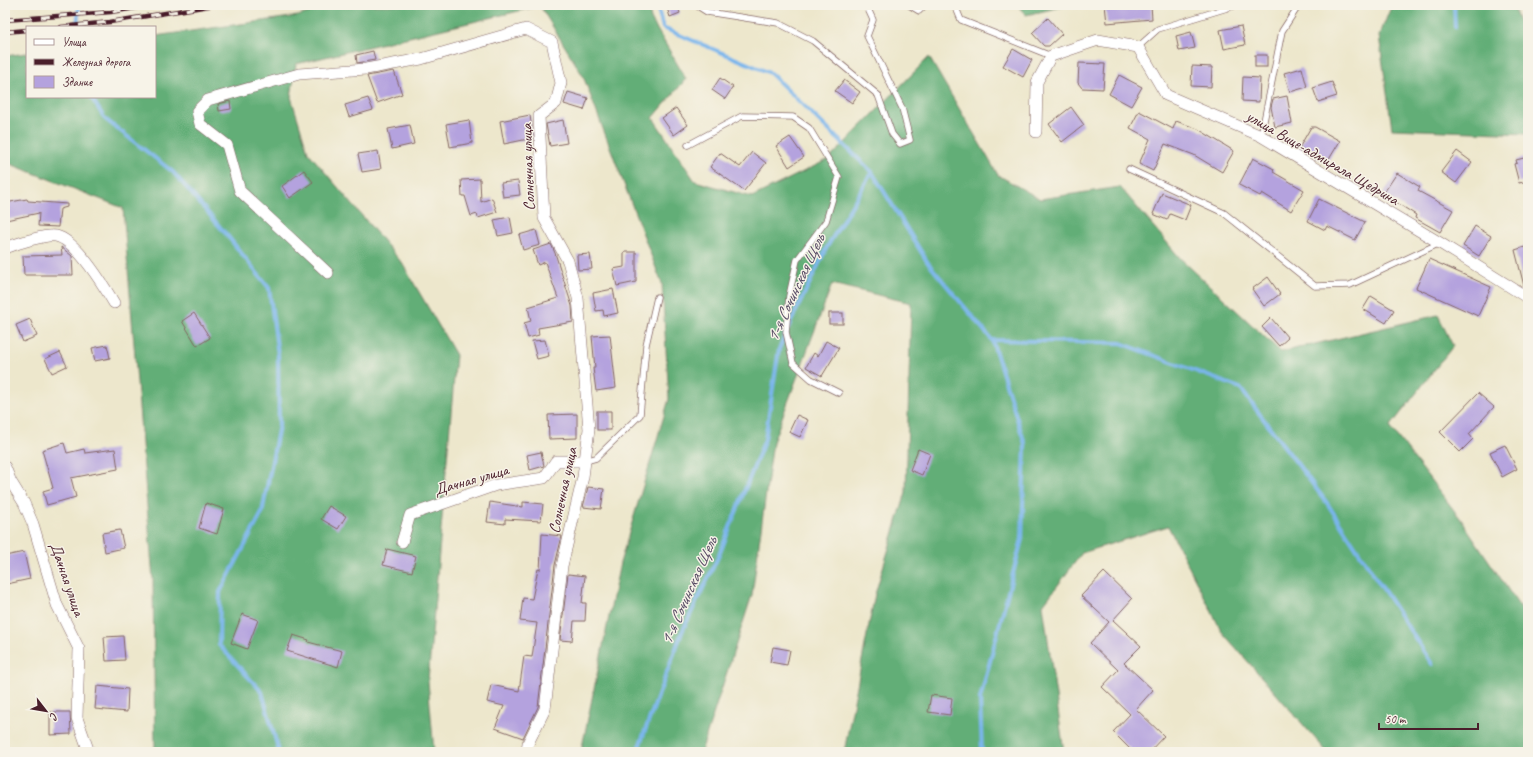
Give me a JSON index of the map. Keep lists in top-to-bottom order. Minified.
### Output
{"streets":{"street":["улица Вице-адмирала Щедрина","Солнечная улица","Дачная улица"]},"crossings":[["Солнечная улица","Дачная улица"]],"water":["1-я Сочинская Щель"],"legend":["Улица","Железная дорога","Здание"],"scale_bar":"50 m","north":"bottom right"}
